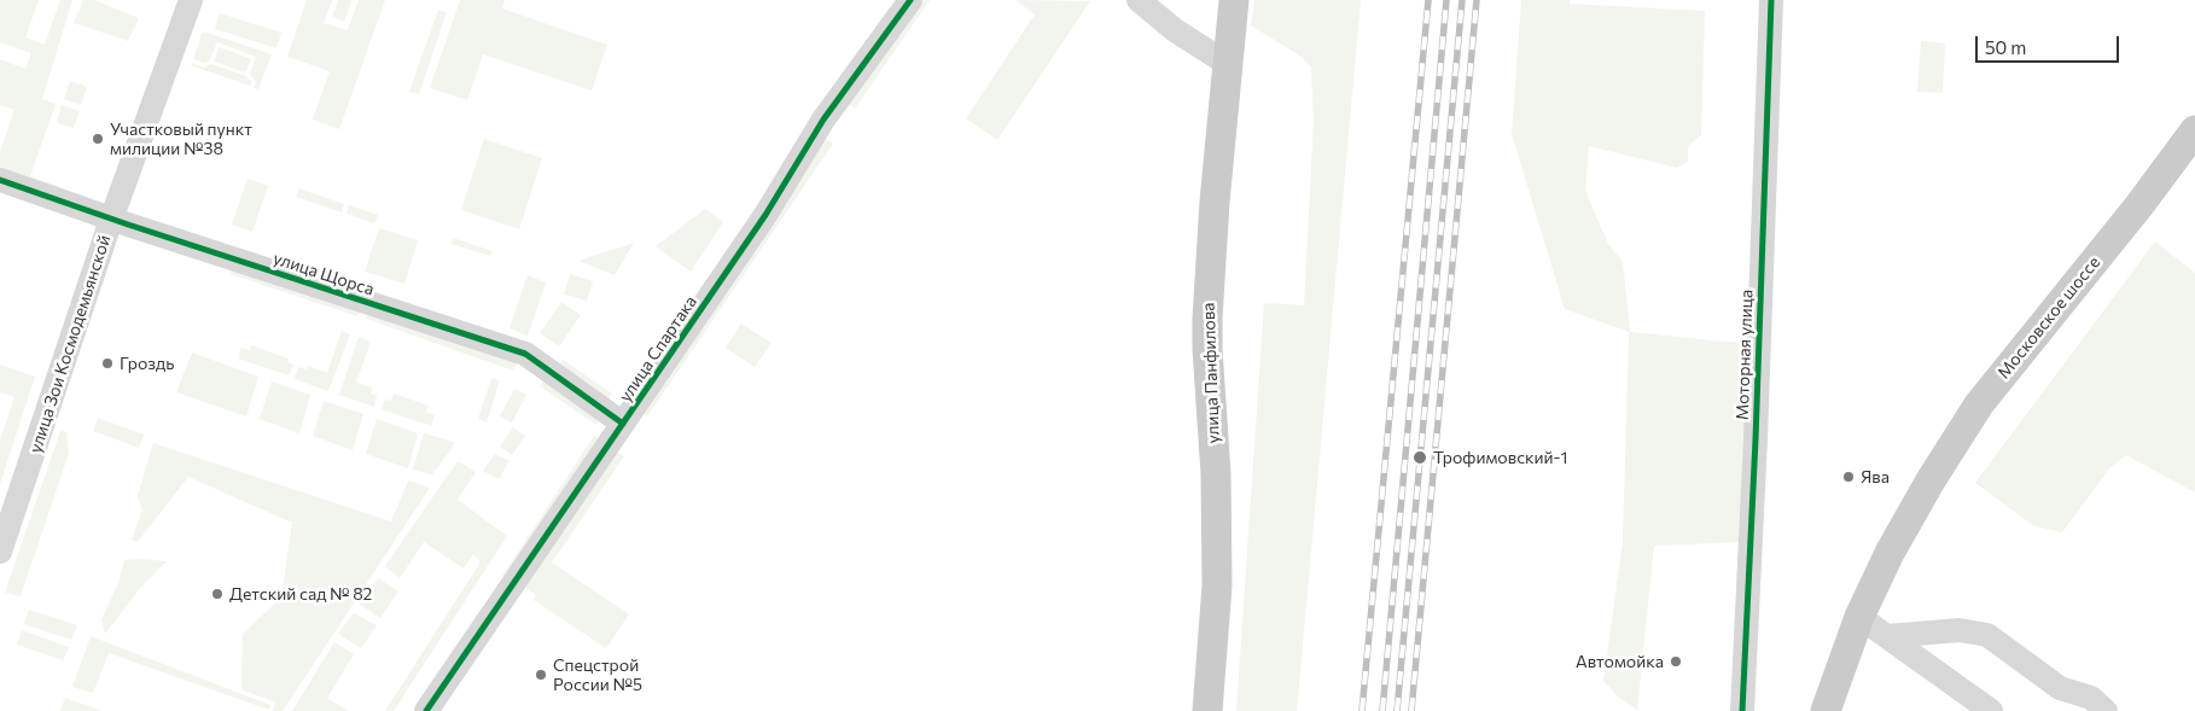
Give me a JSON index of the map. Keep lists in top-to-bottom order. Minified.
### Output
{"streets":{"main road":["Московское шоссе","улица Панфилова"],"street":["улица Щорса","улица Зои Космодемьянской","улица Спартака","Моторная улица"]},"crossings":[["улица Щорса","улица Зои Космодемьянской"],["улица Щорса","улица Спартака"]],"places":["Участковый пункт милиции №38","Гроздь","Трофимовский-1","Ява","Детский сад № 82","Автомойка","Спецстрой России №5"],"scale_bar":"50 m"}
